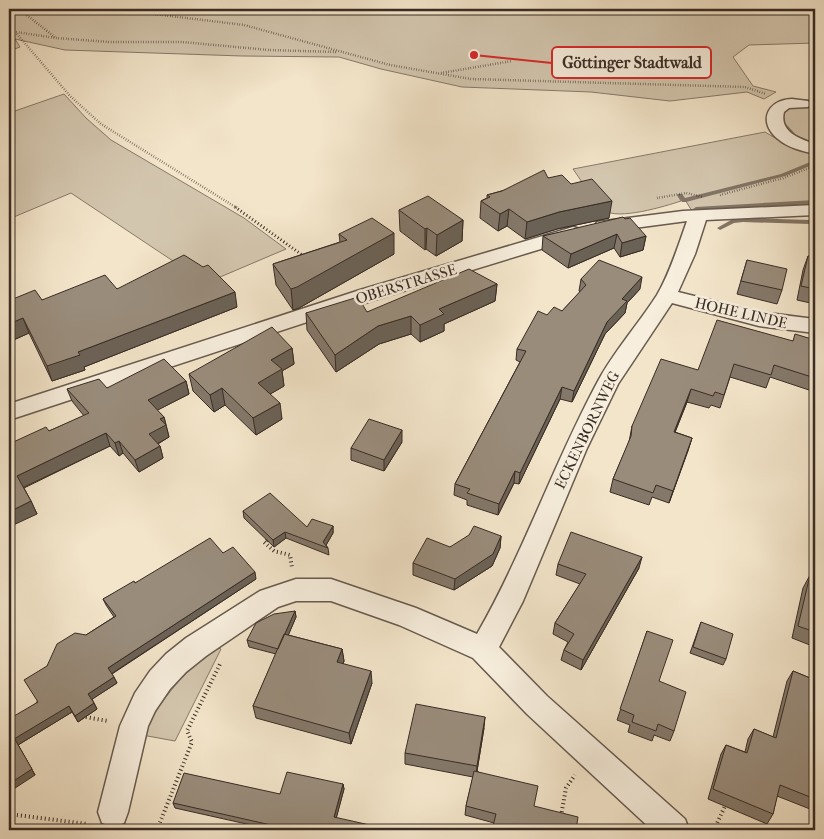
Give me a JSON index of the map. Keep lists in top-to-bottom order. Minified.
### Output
{"streets":{"street":["OBERSTRASSE","HOHE LINDE","ECKENBORNWEG"]},"crossings":[["OBERSTRASSE","ECKENBORNWEG"],["HOHE LINDE","ECKENBORNWEG"]],"places":["Göttinger Stadtwald"]}
